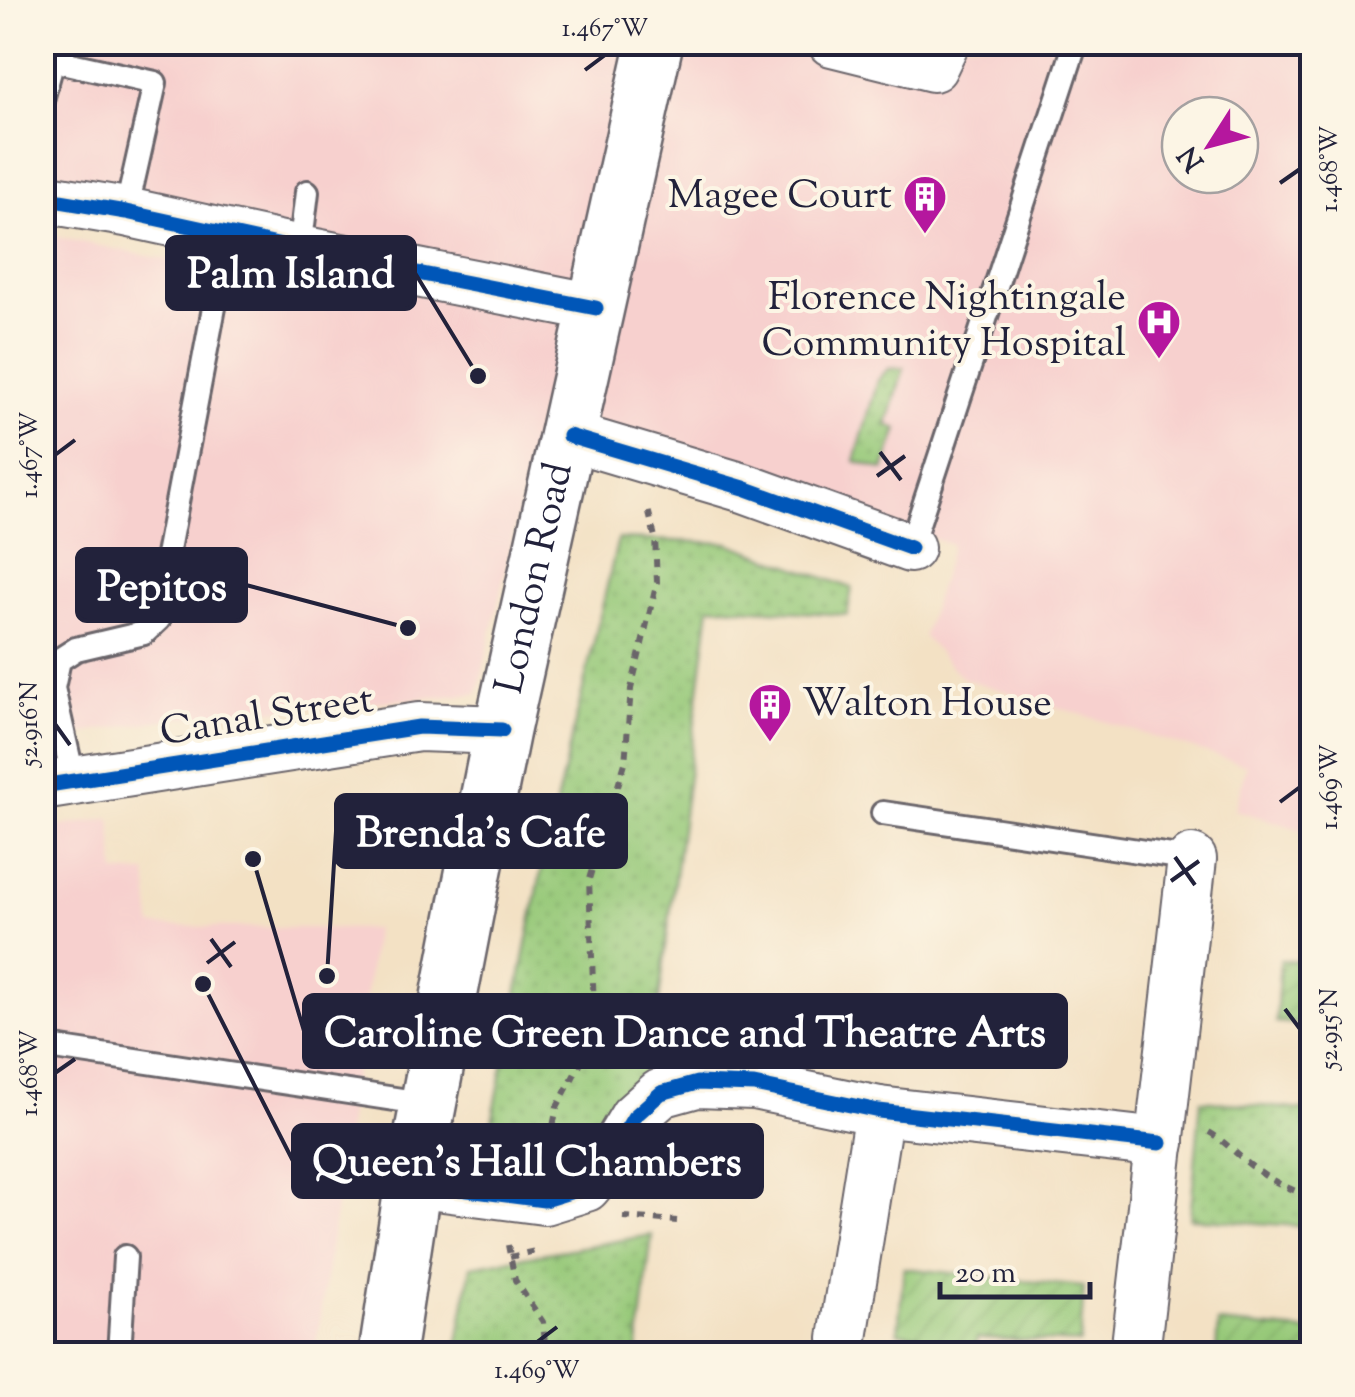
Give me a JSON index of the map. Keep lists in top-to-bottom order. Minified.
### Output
{"streets":{"main road":["London Road"],"street":["Canal Street"]},"crossings":[["London Road","Canal Street"]],"places":{"building":["Magee Court","Walton House"],"hospital":["Florence Nightingale Community Hospital"],"other":["Palm Island","Pepitos","Caroline Green Dance and Theatre Arts","Brenda's Cafe","Queen's Hall Chambers"]},"scale_bar":"20 m","north":"bottom left","coordinates":["1.467°W","1.468°W","52.916°N","1.469°W","52.915°N"]}
